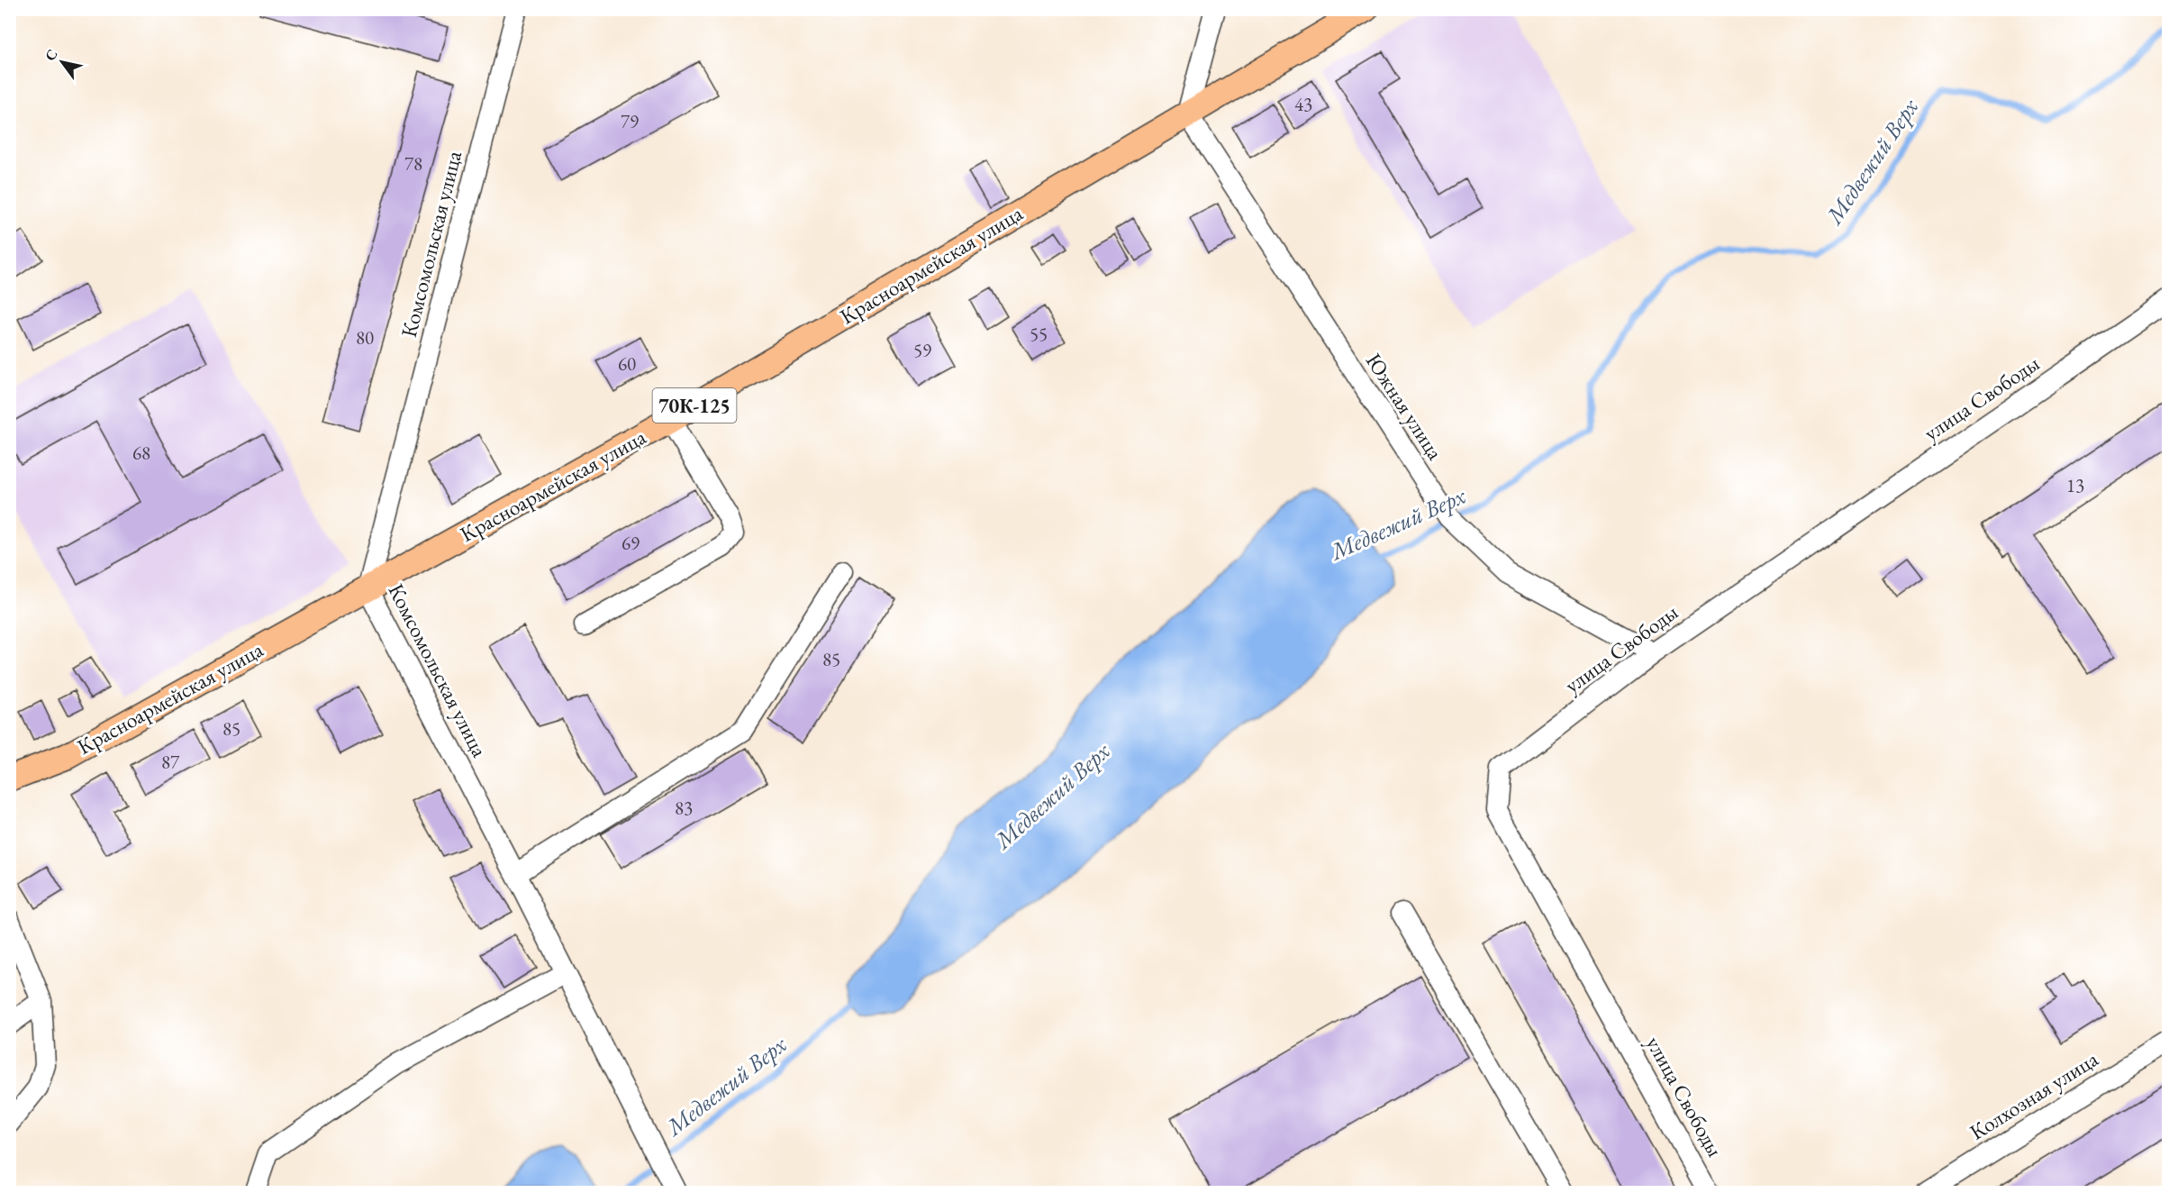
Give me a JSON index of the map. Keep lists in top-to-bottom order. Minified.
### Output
{"streets":{"main road":["Красноармейская улица","70К-125"],"street":["Комсомольская улица","улица Свободы","Южная улица","Колхозная улица"]},"crossings":[["Комсомольская улица","Красноармейская улица"],["Красноармейская улица","Южная улица"],["улица Свободы","Южная улица"]],"water":["Медвежий Верх"],"house_numbers":["43","79","78","55","80","59","60","68","13","69","85","85","87","83"],"north":"top left"}
